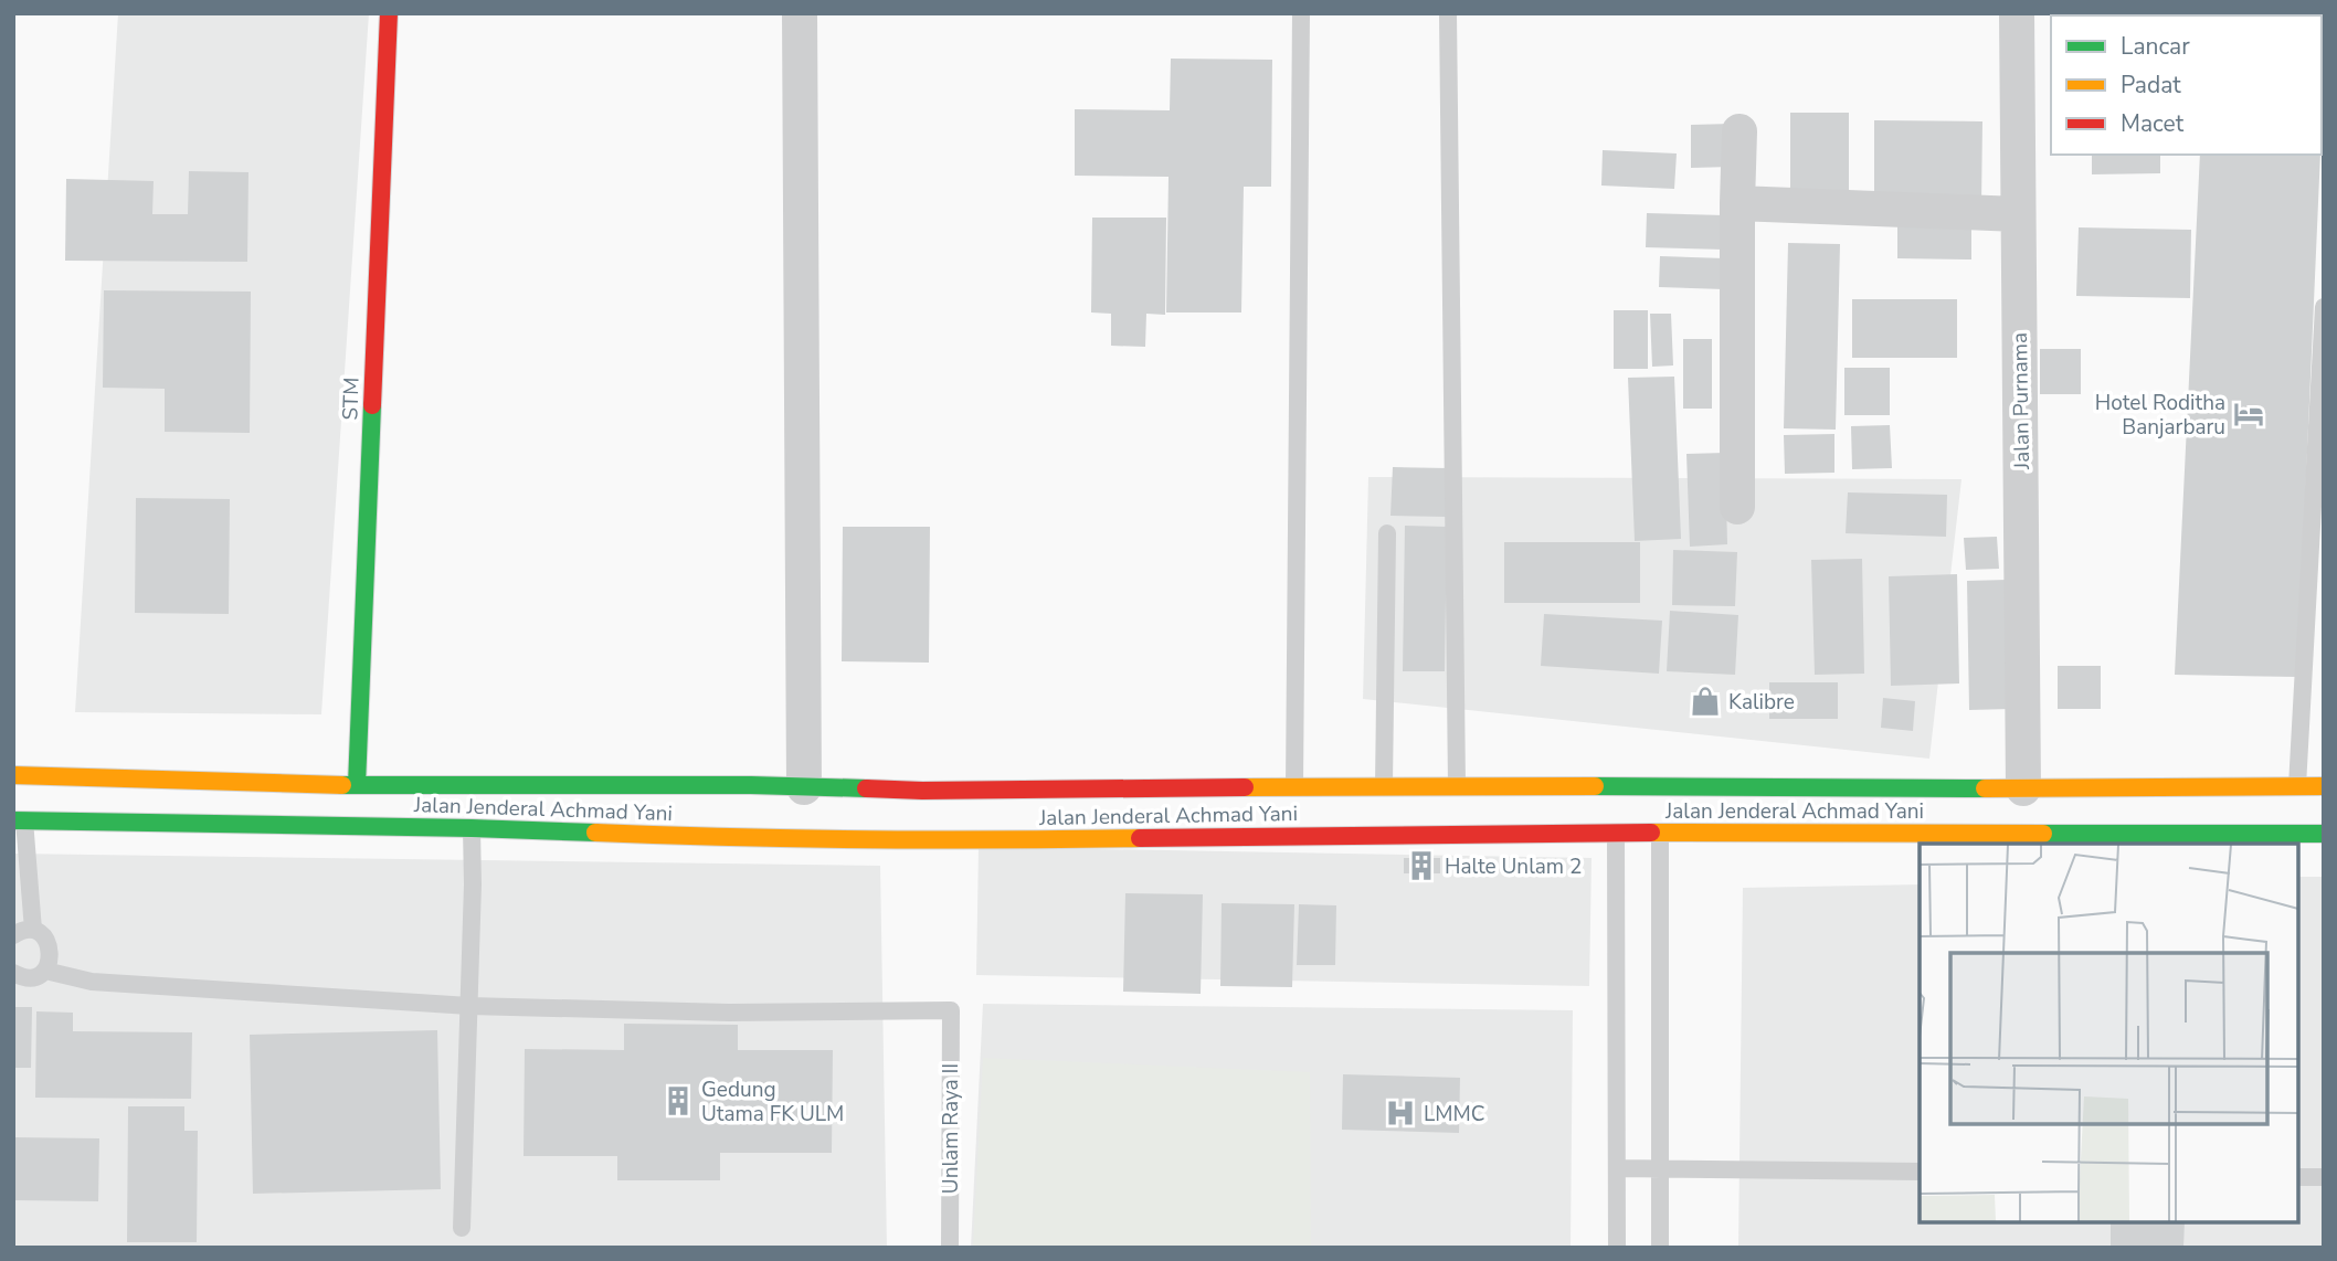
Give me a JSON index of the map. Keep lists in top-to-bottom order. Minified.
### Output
{"streets":{"main road":["STM","Jalan Jenderal Achmad Yani"],"street":["Jalan Purnama"],"lane":["Unlam Raya II"]},"crossings":[["STM","Jalan Jenderal Achmad Yani"],["Jalan Purnama","Jalan Jenderal Achmad Yani"]],"places":{"hotel":["Hotel Roditha Banjarbaru"],"shop":["Kalibre"],"building":["Halte Unlam 2","Gedung Utama FK ULM"],"hospital":["LMMC"]},"legend":["Lancar","Padat","Macet"]}
